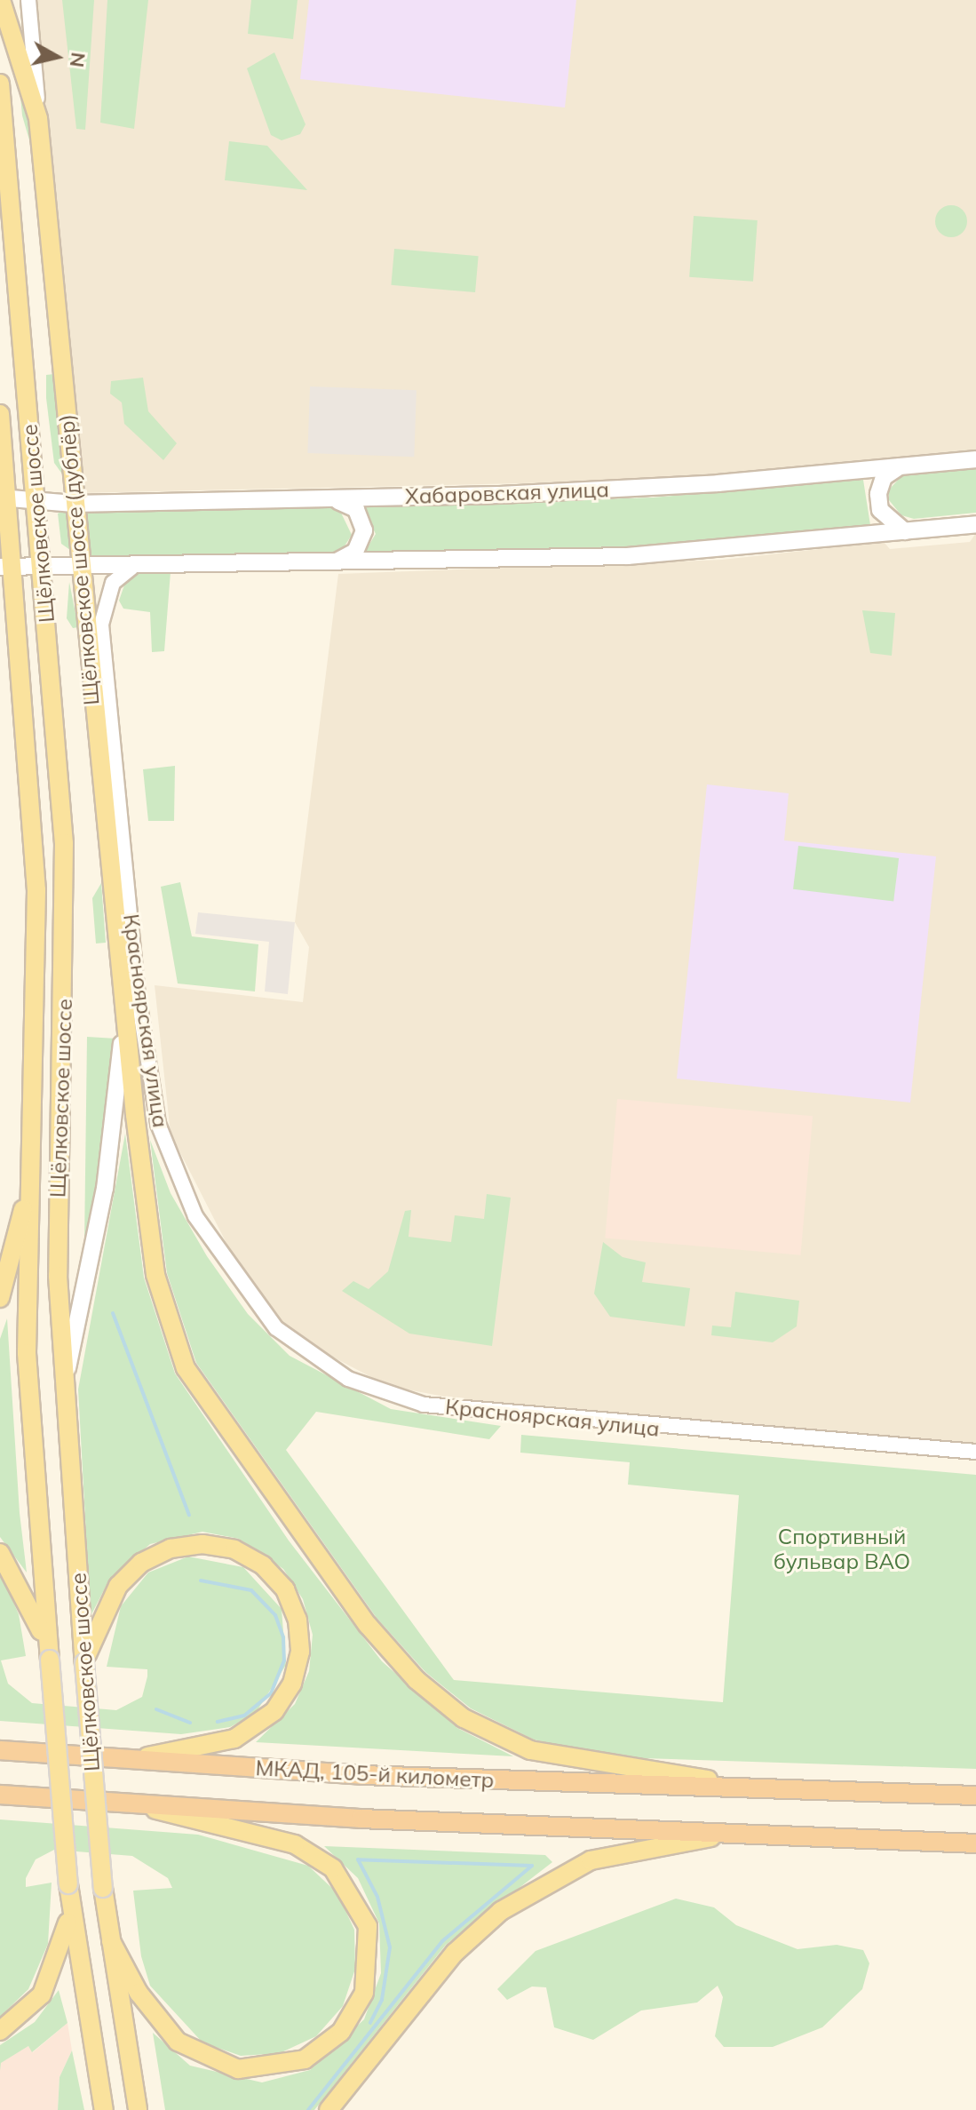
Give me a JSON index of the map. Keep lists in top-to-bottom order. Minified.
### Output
{"streets":{"highway":["МКАД, 105-й километр"],"main road":["Хабаровская улица","Щёлковское шоссе","Щёлковское шоссе (дублёр)"],"street":["Красноярская улица"]},"crossings":[["Хабаровская улица","Щёлковское шоссе"],["Хабаровская улица","Щёлковское шоссе (дублёр)"],["Щёлковское шоссе (дублёр)","МКАД, 105-й километр"]],"parks":["Спортивный бульвар ВАО"],"north":"right"}
